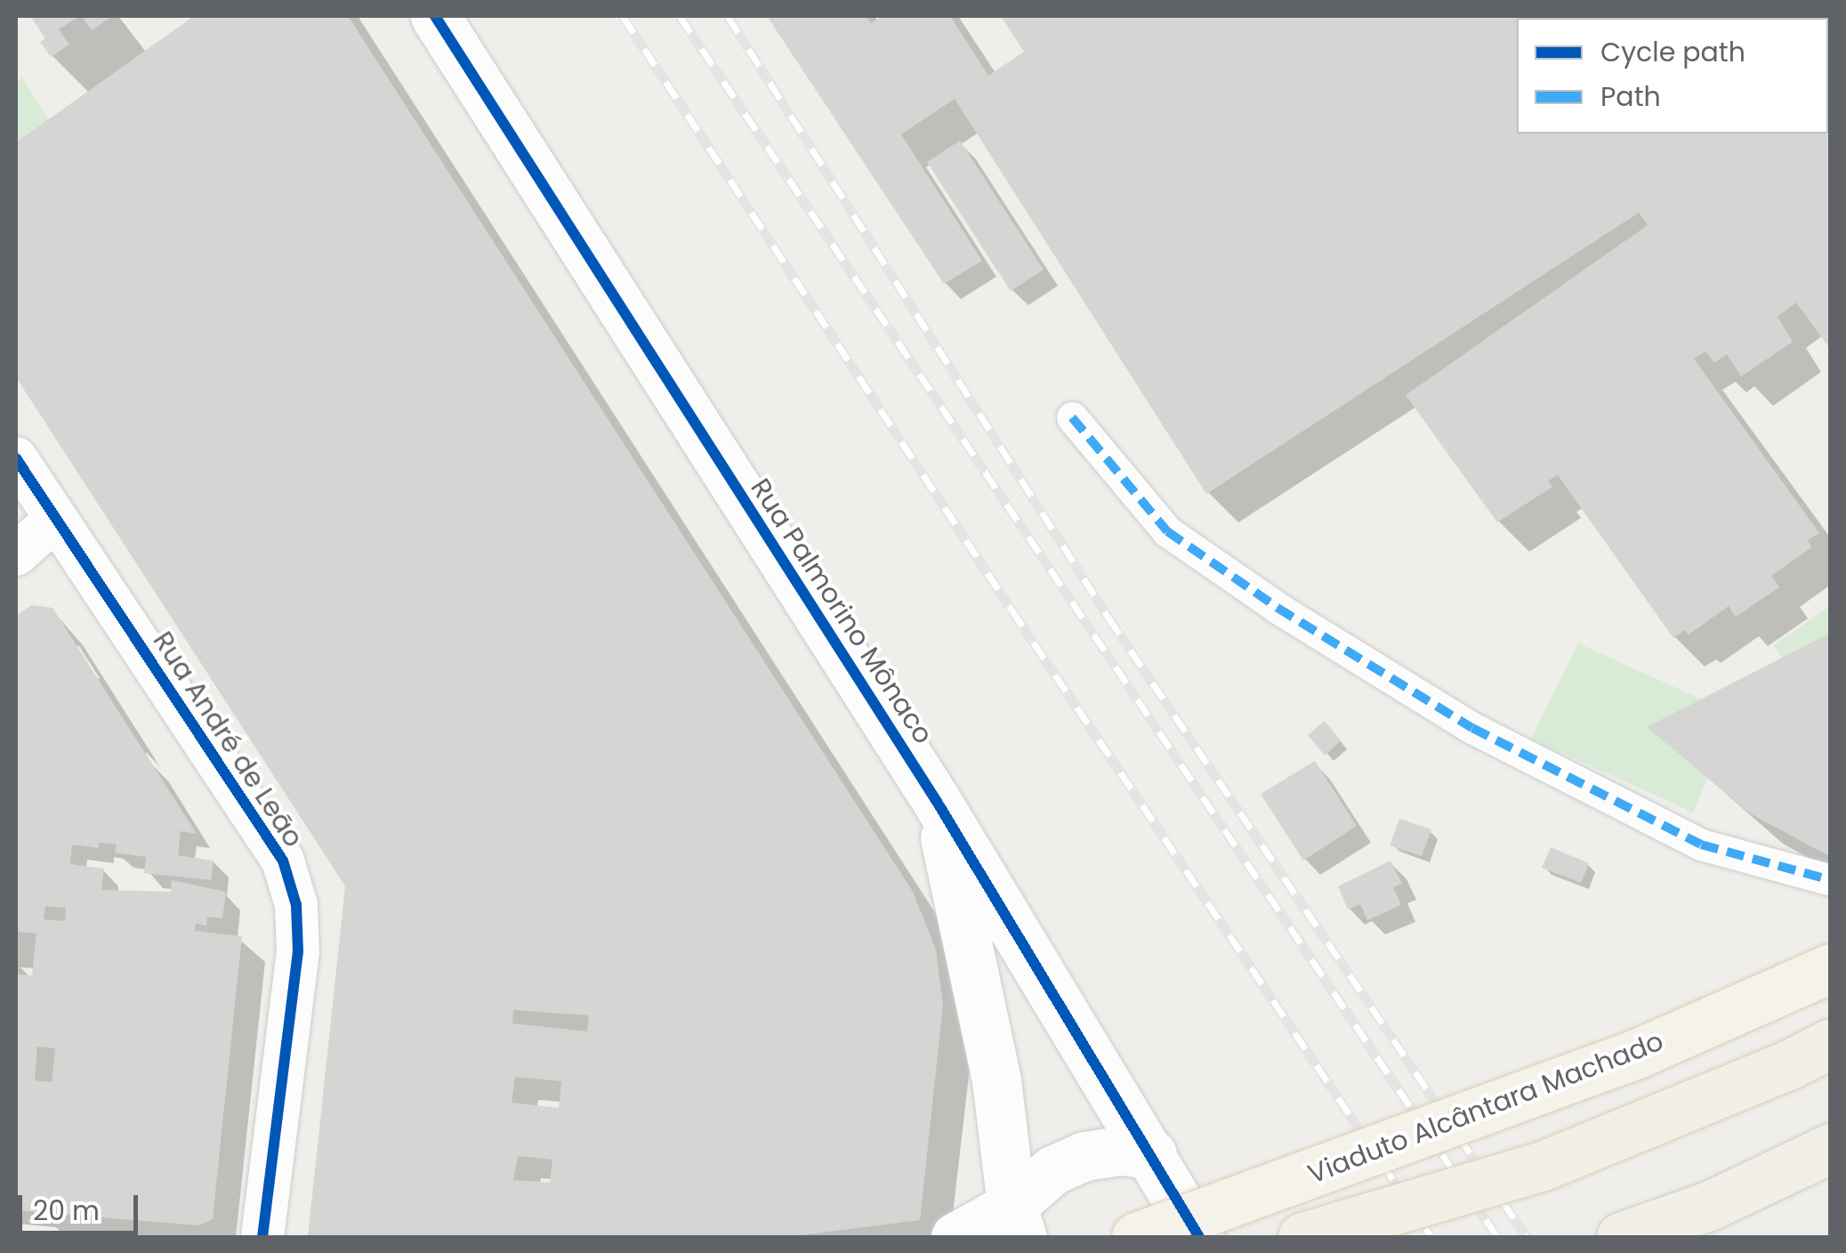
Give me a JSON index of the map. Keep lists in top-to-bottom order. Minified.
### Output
{"streets":{"main road":["Viaduto Alcântara Machado"],"street":["Rua Palmorino Mônaco","Rua André de Leão"]},"legend":["Cycle path","Path"],"scale_bar":"20 m"}
